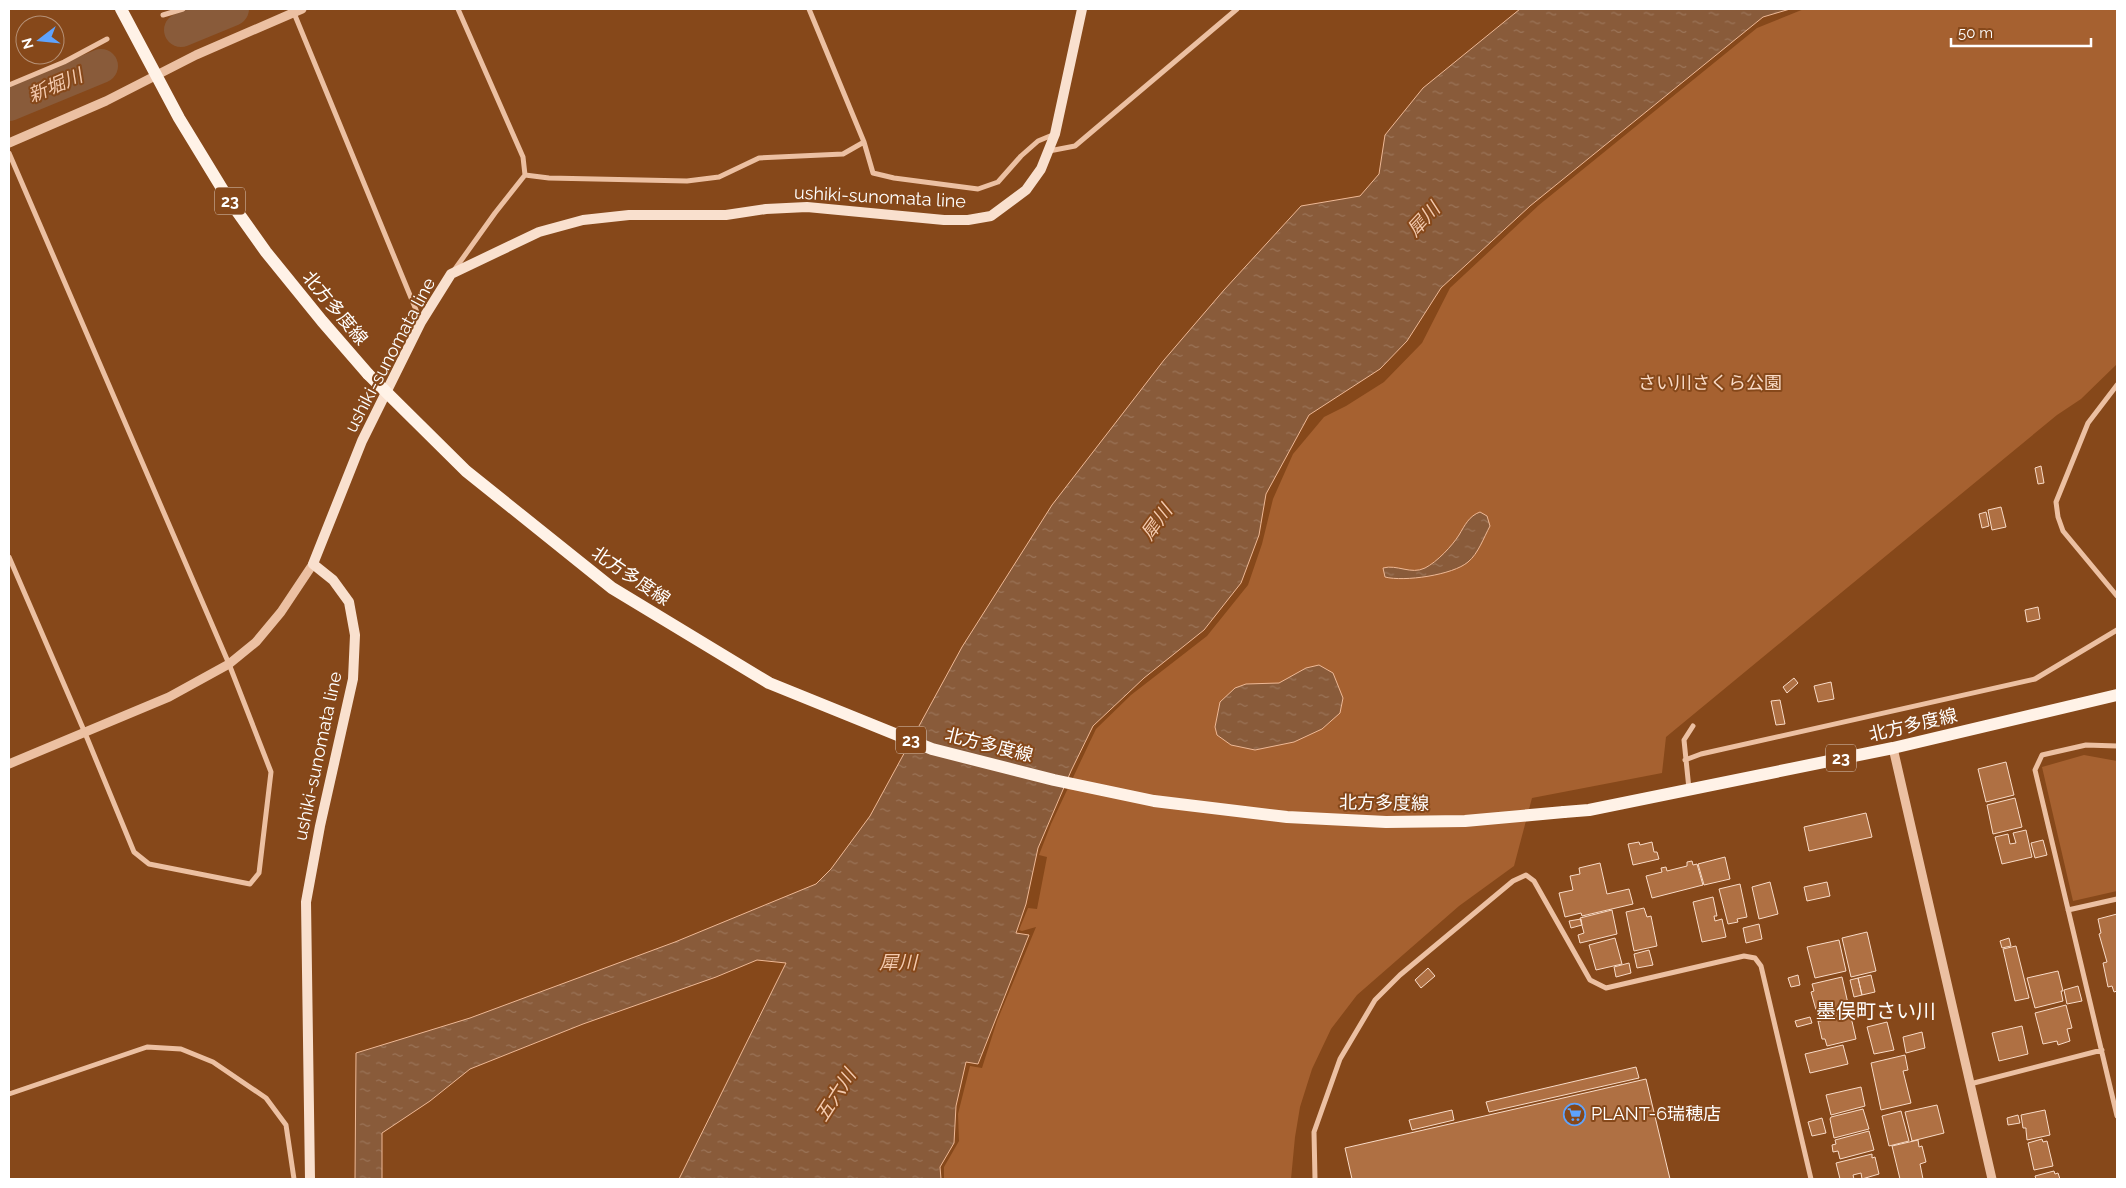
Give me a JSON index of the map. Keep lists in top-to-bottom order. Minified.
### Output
{"streets":{"main road":["ushiki-sunomata line","23","北方多度線"]},"districts":["墨俣町さい川"],"water":["新堀川","犀川","五六川"],"parks":["さい川さくら公園"],"places":{"supermarket":["PLANT-6瑞穂店"]},"scale_bar":"50 m","north":"left"}
